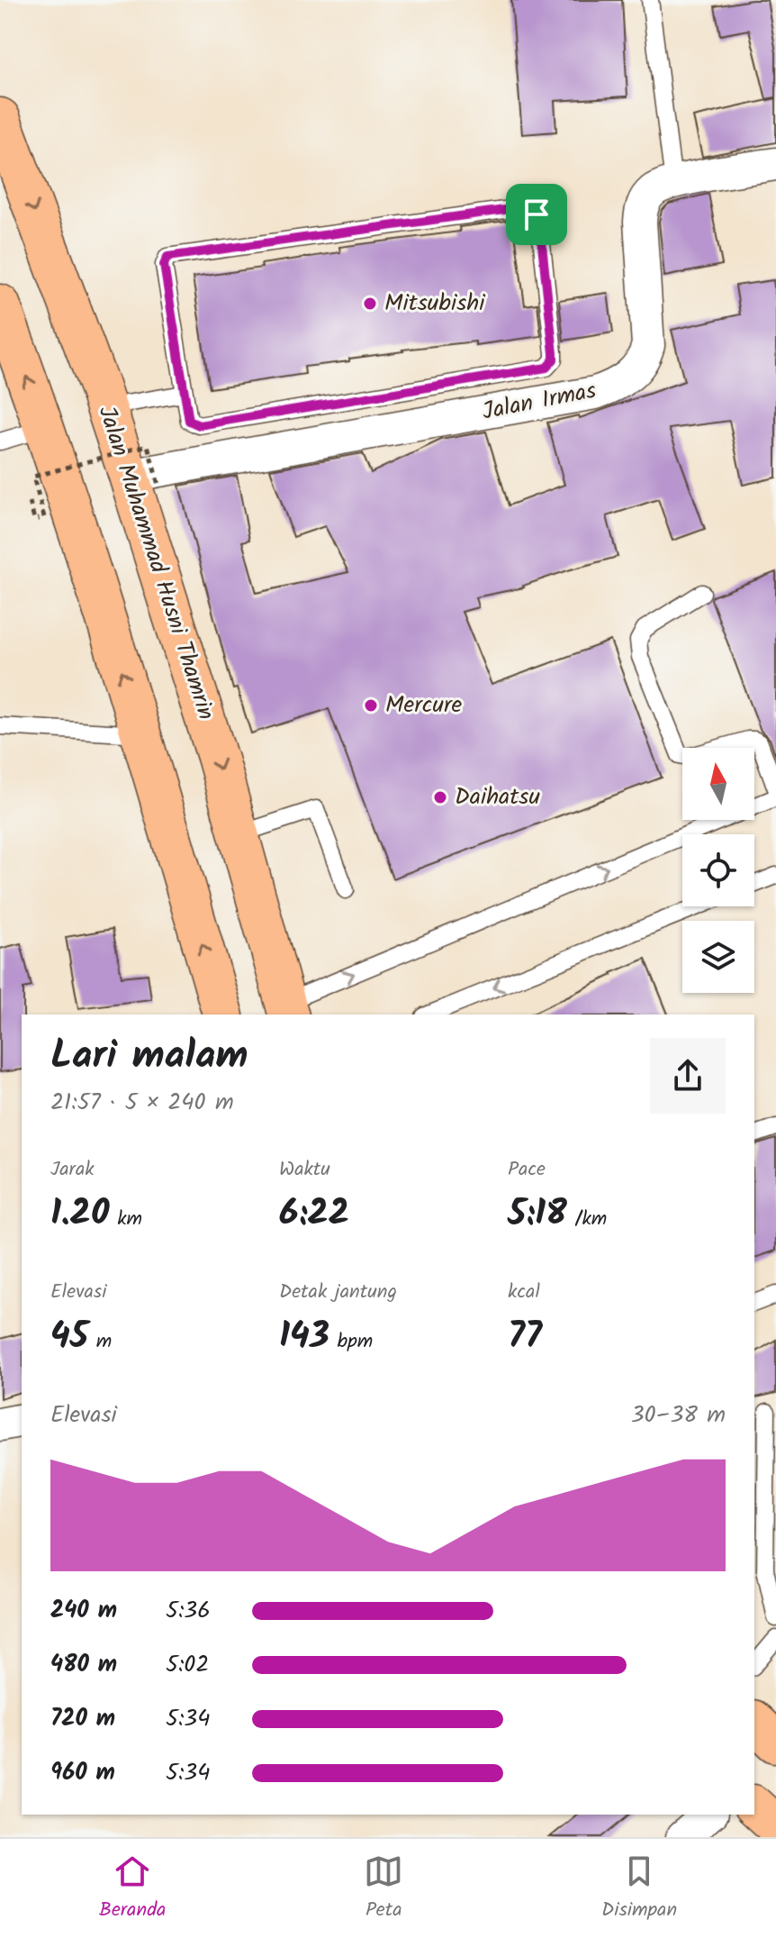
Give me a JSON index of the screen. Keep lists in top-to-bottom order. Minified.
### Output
{"streets":{"main road":["Jalan Muhammad Husni Thamrin"],"street":["Jalan Irmas"]},"crossings":[["Jalan Irmas","Jalan Muhammad Husni Thamrin"]],"places":["Mitsubishi","Mercure","Daihatsu"],"north":"top","page":{"heading":["Lari malam","21:57 · 5 × 240 m"],"stats":[["Jarak","1.20 km"],["Waktu","6:22"],["Pace","5:18 /km"],["Elevasi","45 m"],["Detak jantung","143 bpm"],["kcal","77"]],"chart":["Elevasi","30–38 m"],"list":[{"name":"240 m","note":"5:36"},{"name":"480 m","note":"5:02"},{"name":"720 m","note":"5:34"},{"name":"960 m","note":"5:34"}],"tabs":["Beranda","Peta","Disimpan"]}}
